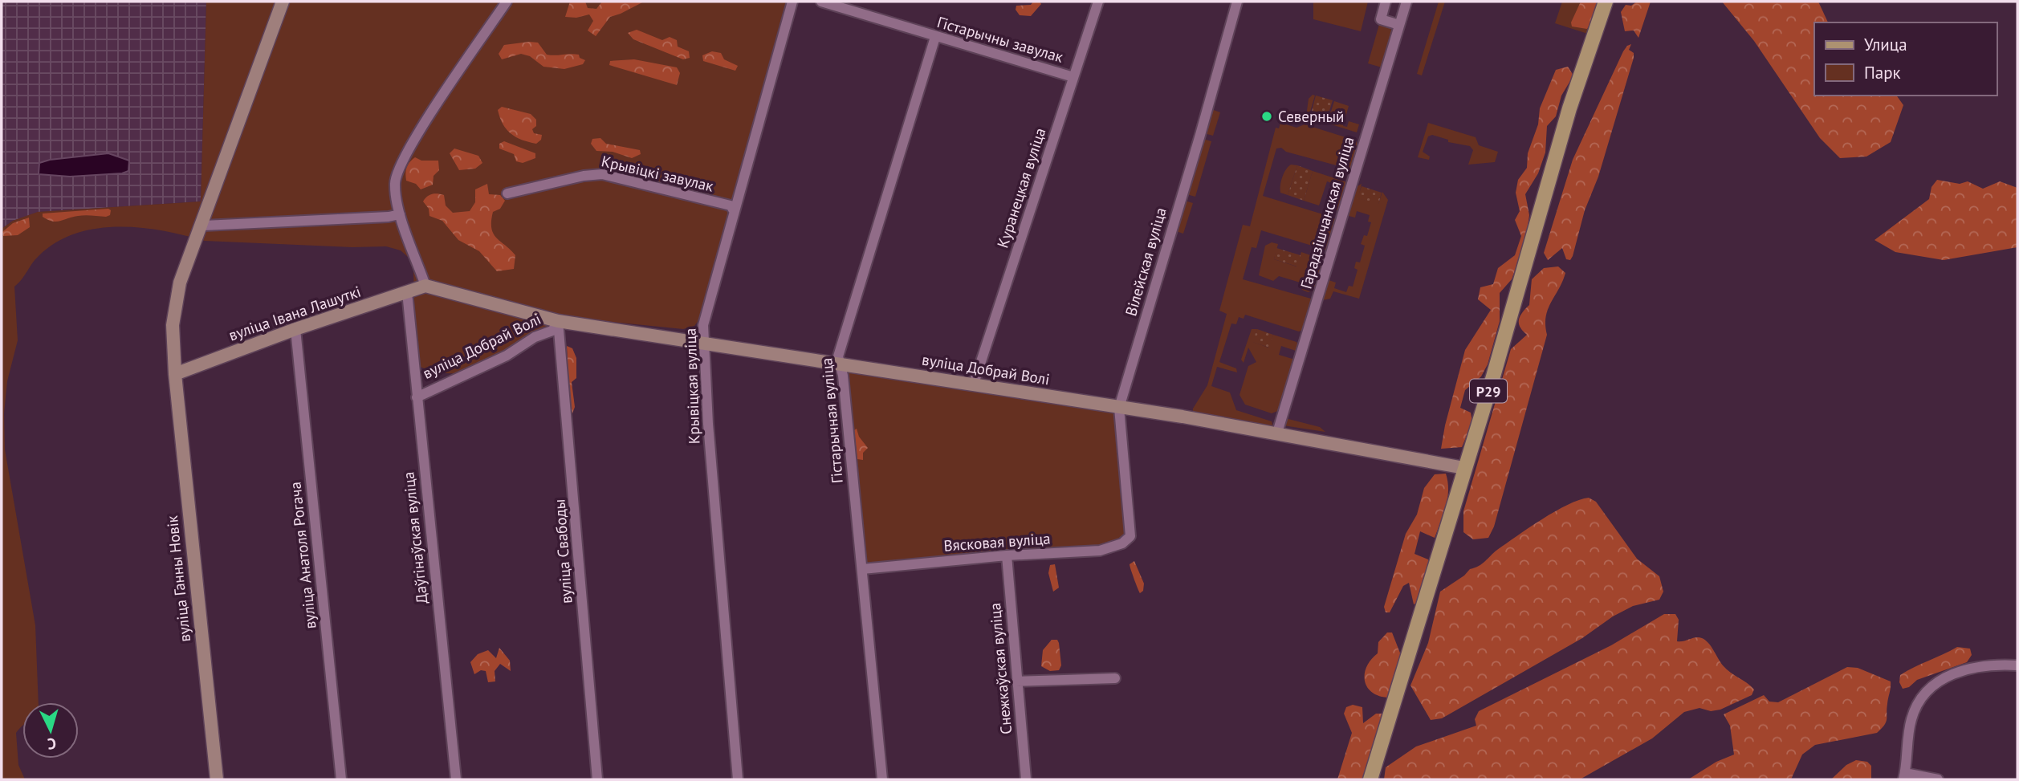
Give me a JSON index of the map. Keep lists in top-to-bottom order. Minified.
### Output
{"streets":{"main road":["Р29"],"street":["Гістарычны завулак","Крывіцкі завулак","Куранецкая вуліца","Гарадзішчанская вуліца","Вілейская вуліца","вуліца Івана Лашуткі","вуліца Добрай Волі","Крывіцкая вуліца","Гістарычная вуліца","Даўгінаўская вуліца","Вясковая вуліца","вуліца Свабоды","вуліца Анатоля Рогача","вуліца Ганны Новік","Снежкаўская вуліца"]},"crossings":[["Гістарычны завулак","Куранецкая вуліца"],["Гістарычны завулак","Гістарычная вуліца"],["Крывіцкі завулак","Крывіцкая вуліца"],["Куранецкая вуліца","вуліца Добрай Волі"],["Гарадзішчанская вуліца","вуліца Добрай Волі"],["Вілейская вуліца","вуліца Добрай Волі"],["Вілейская вуліца","Вясковая вуліца"],["вуліца Івана Лашуткі","вуліца Добрай Волі"],["вуліца Івана Лашуткі","Даўгінаўская вуліца"],["вуліца Івана Лашуткі","вуліца Анатоля Рогача"],["вуліца Івана Лашуткі","вуліца Ганны Новік"],["вуліца Добрай Волі","Крывіцкая вуліца"],["вуліца Добрай Волі","Р29"],["вуліца Добрай Волі","Гістарычная вуліца"],["вуліца Добрай Волі","Даўгінаўская вуліца"],["вуліца Добрай Волі","вуліца Свабоды"],["Гістарычная вуліца","Вясковая вуліца"],["Вясковая вуліца","Снежкаўская вуліца"]],"places":["Северный"],"legend":["Улица","Парк"],"north":"bottom"}
